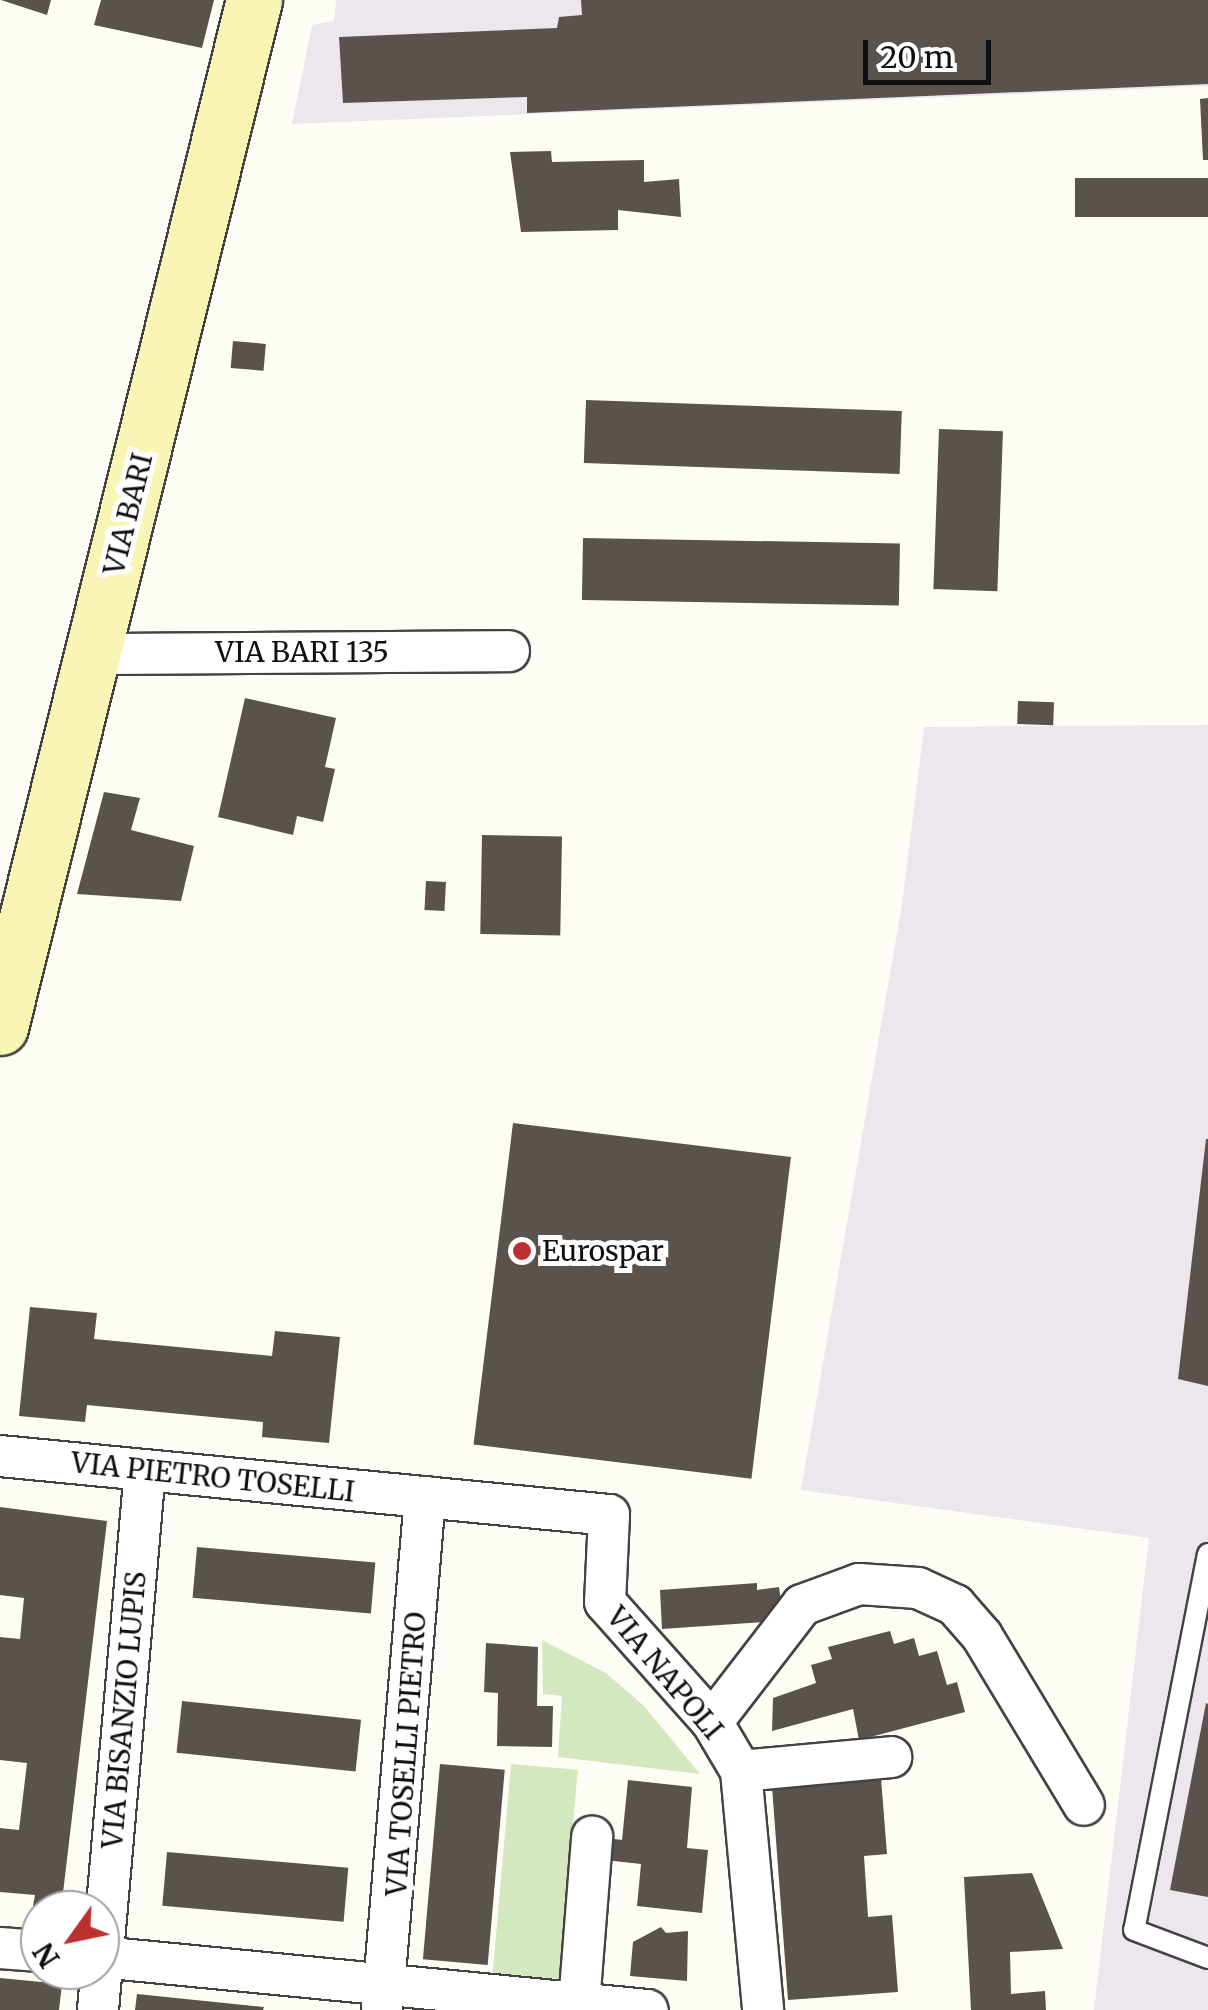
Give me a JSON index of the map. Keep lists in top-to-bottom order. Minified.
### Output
{"streets":{"main road":["VIA BARI"],"street":["VIA BARI 135","VIA PIETRO TOSELLI","VIA NAPOLI","VIA BISANZIO LUPIS","VIA TOSELLI PIETRO"]},"crossings":[["VIA BARI","VIA BARI 135"],["VIA PIETRO TOSELLI","VIA NAPOLI"],["VIA PIETRO TOSELLI","VIA BISANZIO LUPIS"],["VIA PIETRO TOSELLI","VIA TOSELLI PIETRO"],["VIA NAPOLI","VIA TOSELLI PIETRO"]],"places":["Eurospar"],"scale_bar":"20 m","north":"bottom left"}
